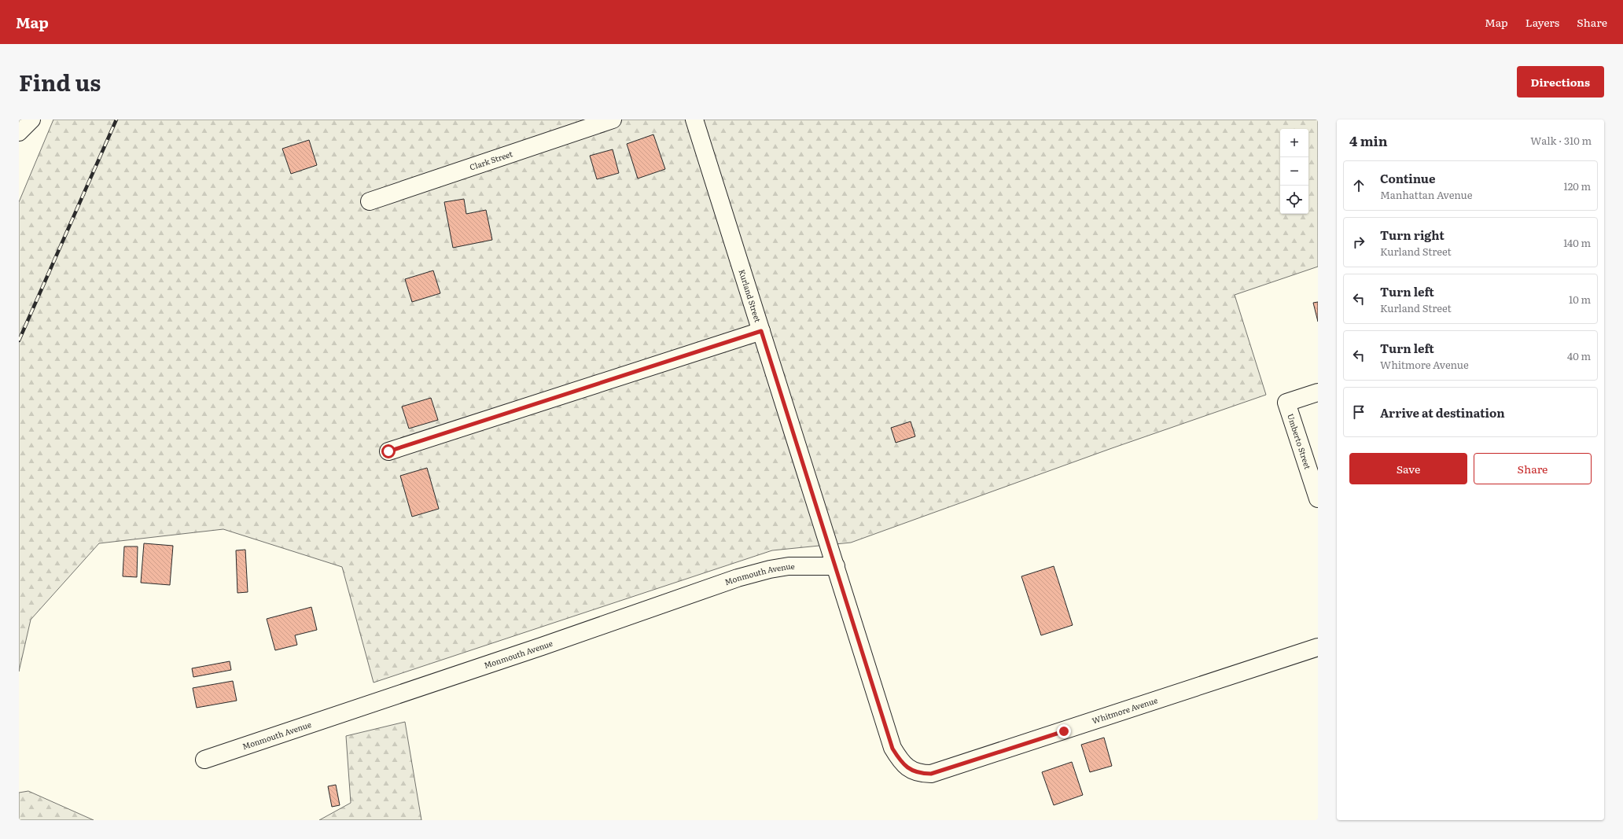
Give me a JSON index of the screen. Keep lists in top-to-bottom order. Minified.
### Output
{"streets":{"street":["Clark Street","Kurland Street","Umberto Street","Monmouth Avenue","Whitmore Avenue"]},"crossings":[["Kurland Street","Monmouth Avenue"],["Kurland Street","Whitmore Avenue"]],"page":{"header":"Map","nav":["Map","Layers","Share"],"title":"Find us","buttons":["Directions",["Save","Share"]],"heading":["4 min","Walk · 310 m"],"map_buttons":["+","−"],"list":[["Continue","Manhattan Avenue","120 m"],["Turn right","Kurland Street","140 m"],["Turn left","Kurland Street","10 m"],["Turn left","Whitmore Avenue","40 m"],"Arrive at destination"]}}
